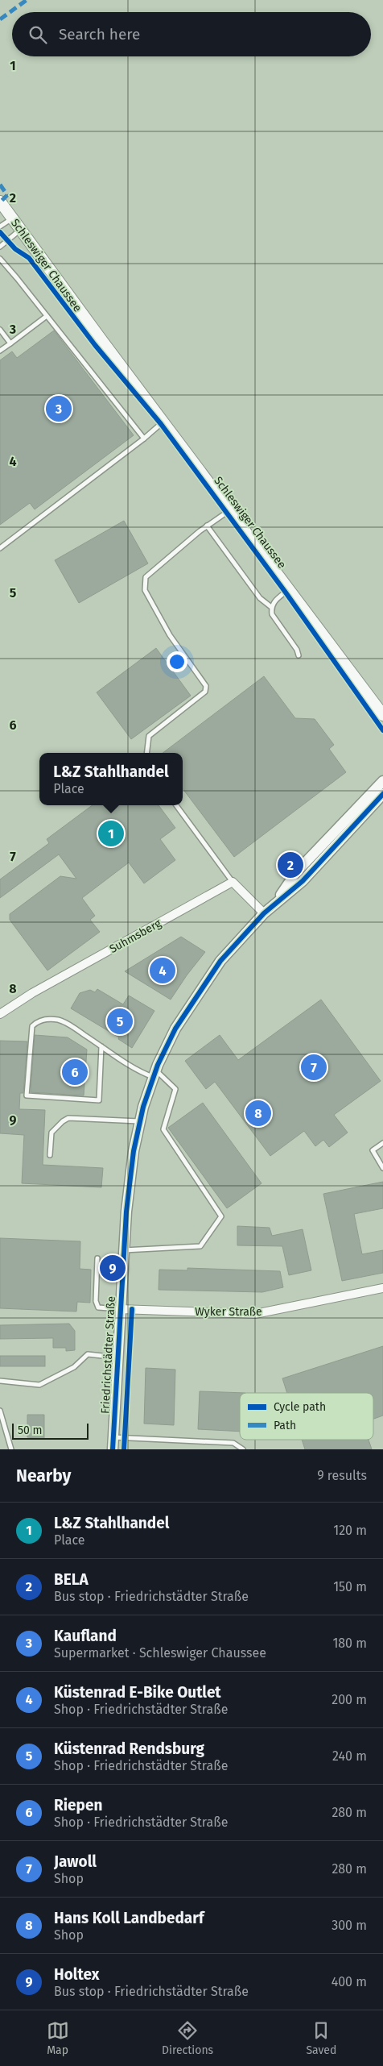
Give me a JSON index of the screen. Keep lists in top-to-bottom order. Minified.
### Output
{"streets":{"main road":["Schleswiger Chaussee"],"street":["Suhmsberg","Wyker Straße","Friedrichstädter Straße"]},"crossings":[["Wyker Straße","Friedrichstädter Straße"]],"legend":["Cycle path","Path"],"scale_bar":"50 m","page":{"search":"Search here","pins":["3","1","2","4","5","7","6","8","9"],"popup":["L&Z Stahlhandel","Place"],"scale":"50 m","heading":["Nearby","9 results"],"list":[{"mark":"1","name":"L&Z Stahlhandel","note":"Place","value":"120 m"},{"mark":"2","name":"BELA","note":"Bus stop · Friedrichstädter Straße","value":"150 m"},{"mark":"3","name":"Kaufland","note":"Supermarket · Schleswiger Chaussee","value":"180 m"},{"mark":"4","name":"Küstenrad E-Bike Outlet","note":"Shop · Friedrichstädter Straße","value":"200 m"},{"mark":"5","name":"Küstenrad Rendsburg","note":"Shop · Friedrichstädter Straße","value":"240 m"},{"mark":"6","name":"Riepen","note":"Shop · Friedrichstädter Straße","value":"280 m"},{"mark":"7","name":"Jawoll","note":"Shop","value":"280 m"},{"mark":"8","name":"Hans Koll Landbedarf","note":"Shop","value":"300 m"},{"mark":"9","name":"Holtex","note":"Bus stop · Friedrichstädter Straße","value":"400 m"}],"nav":["Map","Directions","Saved"]},"grid":{"rows":["1","2","3","4","5","6","7","8","9"]}}
